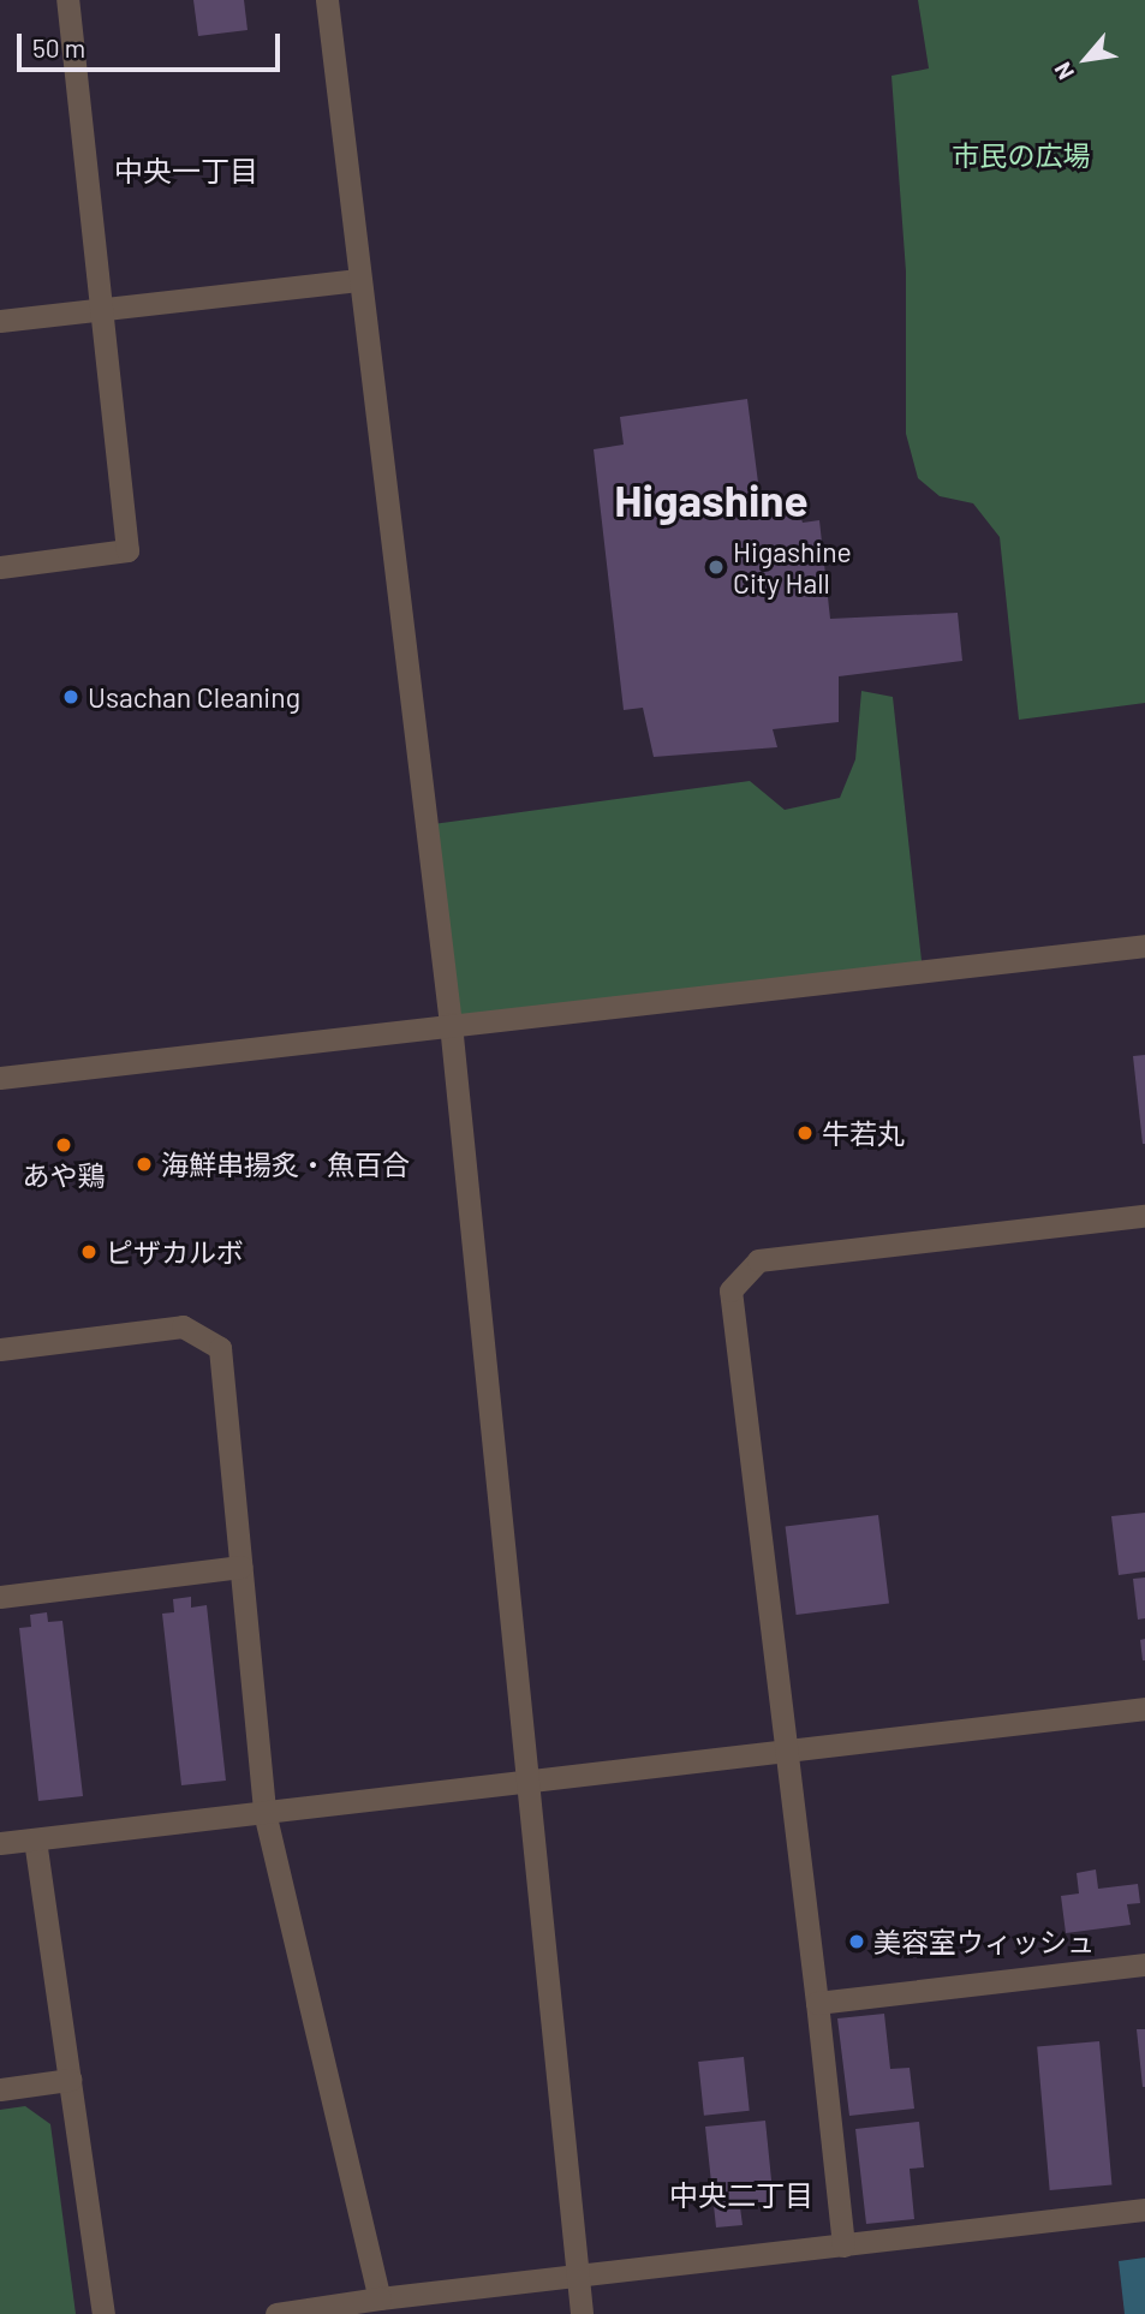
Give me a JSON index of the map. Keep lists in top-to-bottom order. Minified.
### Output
{"districts":["中央一丁目","Higashine","中央二丁目"],"parks":["市民の広場"],"places":["Higashine City Hall","Usachan Cleaning","牛若丸","あや鶏","海鮮串揚炙・魚百合","ピザカルボ","美容室ウィッシュ"],"scale_bar":"50 m","north":"bottom left"}
